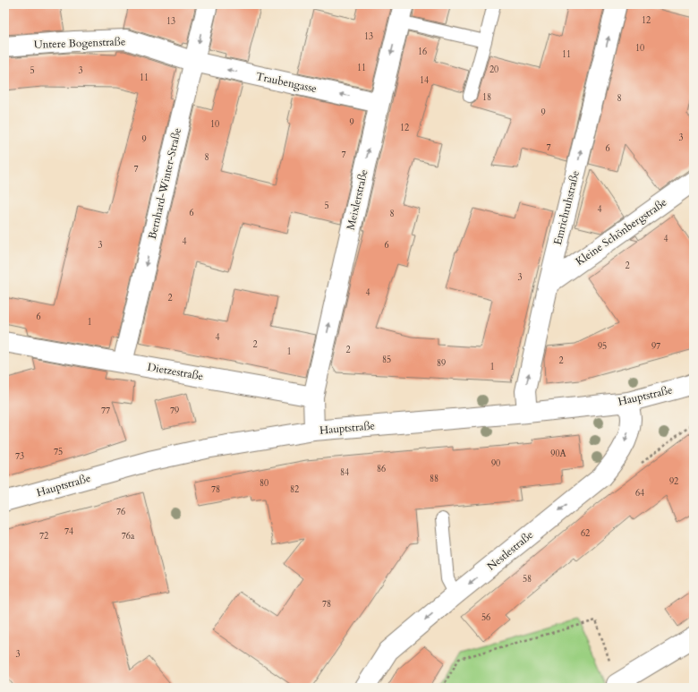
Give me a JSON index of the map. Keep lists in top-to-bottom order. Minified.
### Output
{"streets":{"street":["Untere Bogenstraße","Traubengasse","Bernhard-Winter-Straße","Meixlerstraße","Emrichruhstraße","Kleine Schönbergstraße","Dietzestraße","Hauptstraße","Nestlestraße"]},"crossings":[["Untere Bogenstraße","Traubengasse"],["Untere Bogenstraße","Bernhard-Winter-Straße"],["Traubengasse","Bernhard-Winter-Straße"],["Traubengasse","Meixlerstraße"],["Bernhard-Winter-Straße","Dietzestraße"],["Meixlerstraße","Dietzestraße"],["Emrichruhstraße","Kleine Schönbergstraße"],["Emrichruhstraße","Hauptstraße"],["Hauptstraße","Nestlestraße"]],"one_way":["Traubengasse","Bernhard-Winter-Straße","Emrichruhstraße","Nestlestraße"],"house_numbers":["12","13","13","10","16","11","11","20","5","3","11","14","18","8","9","9","10","12","3","9","7","6","7","8","7","5","4","6","8","4","4","3","6","2","3","4","2","6","1","4","2","95","97","2","1","85","2","89","1","77","79","75","90A","73","90","86","84","88","92","80","78","82","64","76","74","62","72","76a","58","78","56","3"]}
